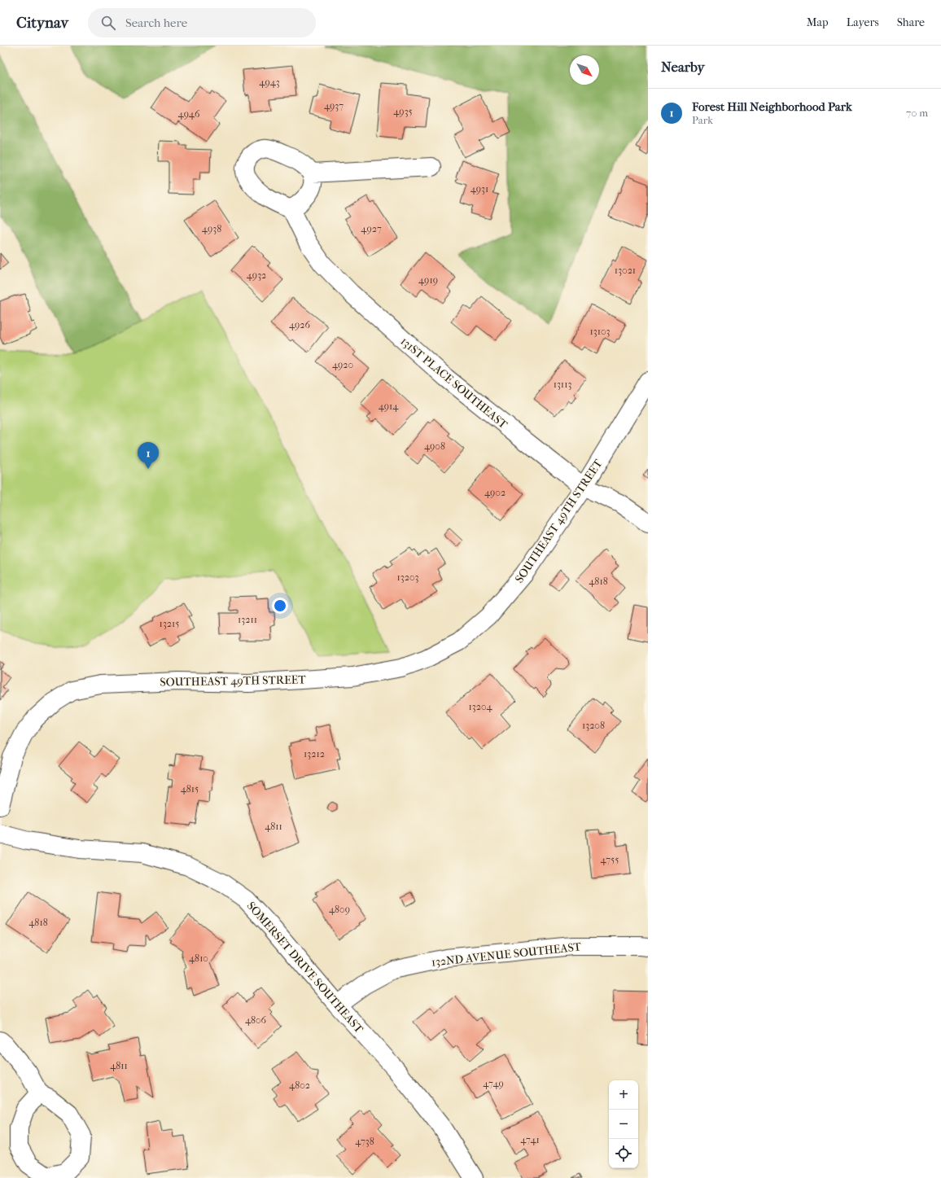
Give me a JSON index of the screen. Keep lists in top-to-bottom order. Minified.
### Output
{"streets":{"street":["131ST PLACE SOUTHEAST","SOUTHEAST 49TH STREET","132ND AVENUE SOUTHEAST","SOMERSET DRIVE SOUTHEAST"]},"crossings":[["131ST PLACE SOUTHEAST","SOUTHEAST 49TH STREET"],["132ND AVENUE SOUTHEAST","SOMERSET DRIVE SOUTHEAST"]],"house_numbers":["4943","4937","4935","4946","4931","4938","4927","13021","4932","4919","4926","13103","4920","13113","4914","4908","4902","13203","4818","13211","13215","13204","13208","13212","4815","4811","4755","4809","4818","4810","4806","4811","4749","4802","4741","4738"],"north":"bottom right","page":{"header":"Citynav","search":"Search here","nav":["Map","Layers","Share"],"heading":"Nearby","list":[{"mark":"1","name":"Forest Hill Neighborhood Park","note":"Park","value":"70 m"}],"pins":"1","map_buttons":["+","−"]}}
